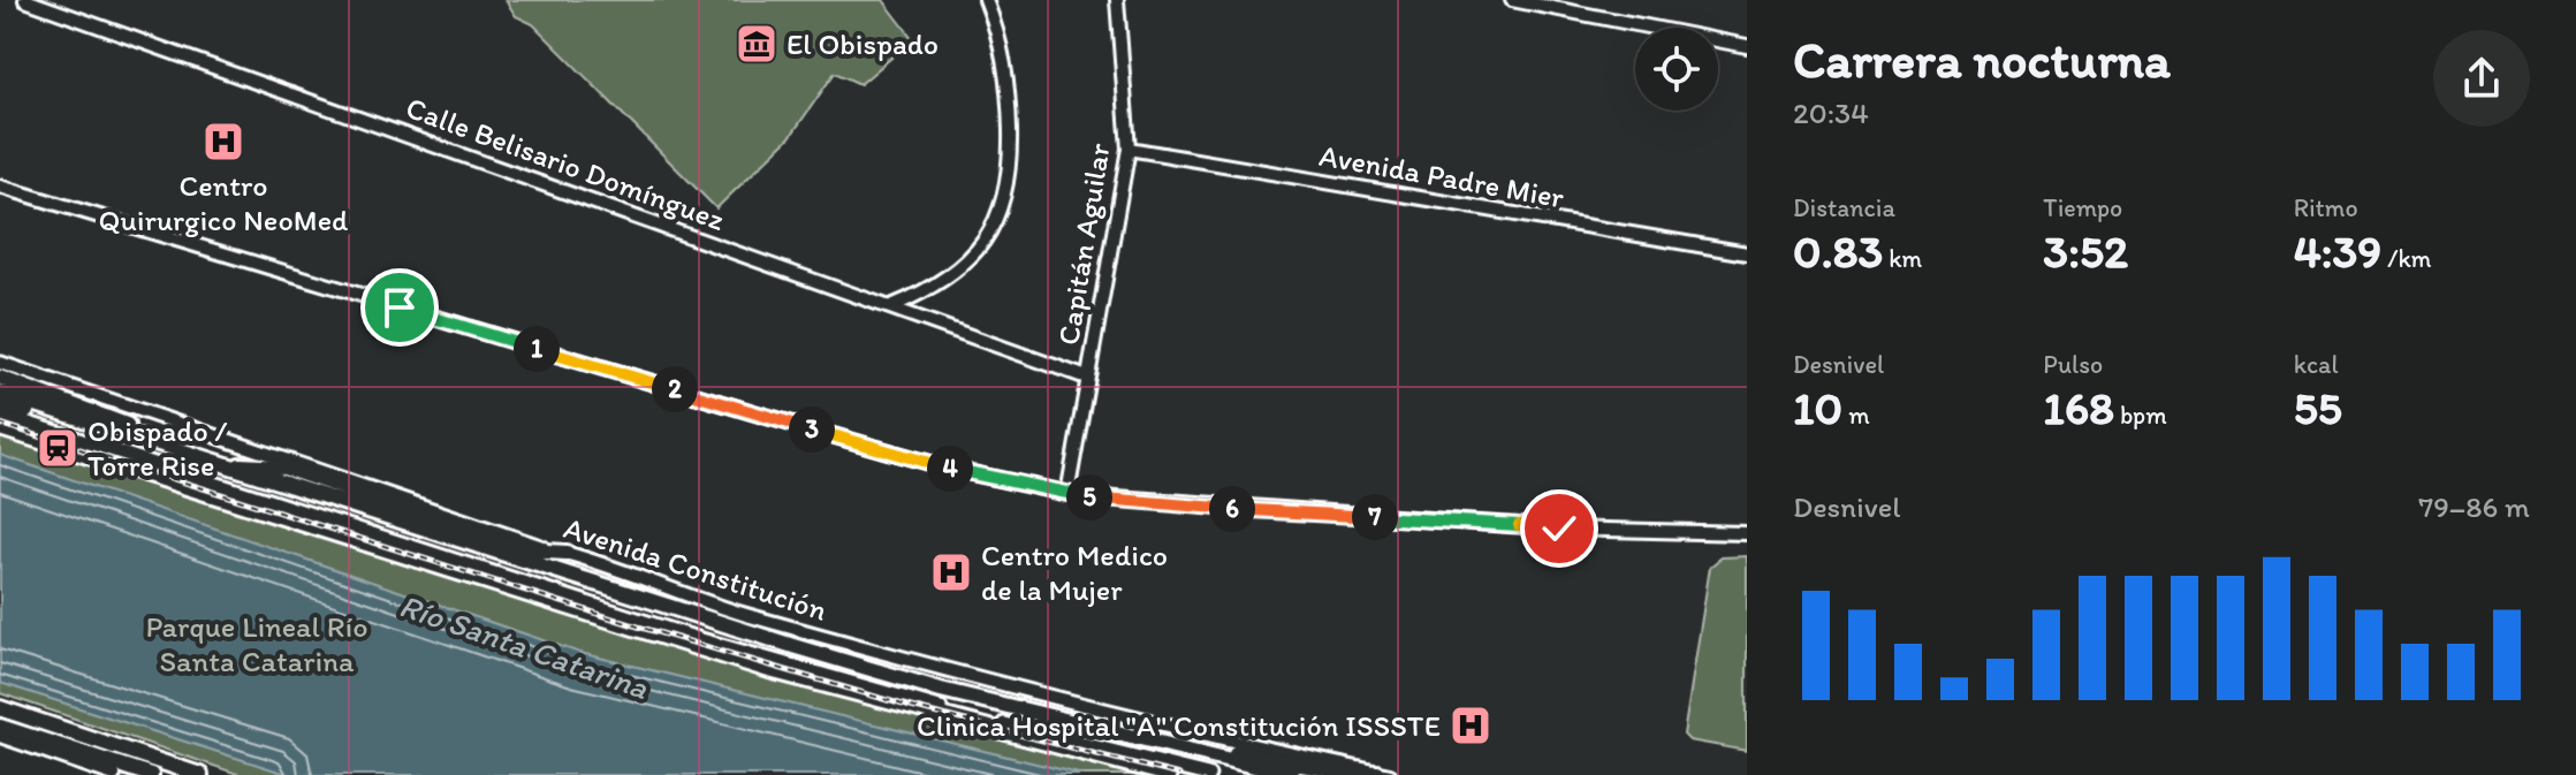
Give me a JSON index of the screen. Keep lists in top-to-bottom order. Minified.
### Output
{"streets":{"highway":["Avenida Constitución"],"street":["Calle Belisario Domínguez","Avenida Padre Mier","Capitán Aguilar"]},"crossings":[["Calle Belisario Domínguez","Capitán Aguilar"],["Avenida Padre Mier","Capitán Aguilar"]],"water":["Río Santa Catarina"],"parks":["Parque Lineal Río Santa Catarina"],"places":{"museum":["El Obispado"],"hospital":["Centro Quirurgico NeoMed","Centro Medico de la Mujer","Clinica Hospital \"A\" Constitución ISSSTE"],"station":["Obispado / Torre Rise"]},"page":{"heading":["Carrera nocturna","20:34"],"stats":[["Distancia","0.83 km"],["Tiempo","3:52"],["Ritmo","4:39 /km"],["Desnivel","10 m"],["Pulso","168 bpm"],["kcal","55"]],"pins":["1","2","3","4","5","6","7"],"chart":["Desnivel","79–86 m"]}}
